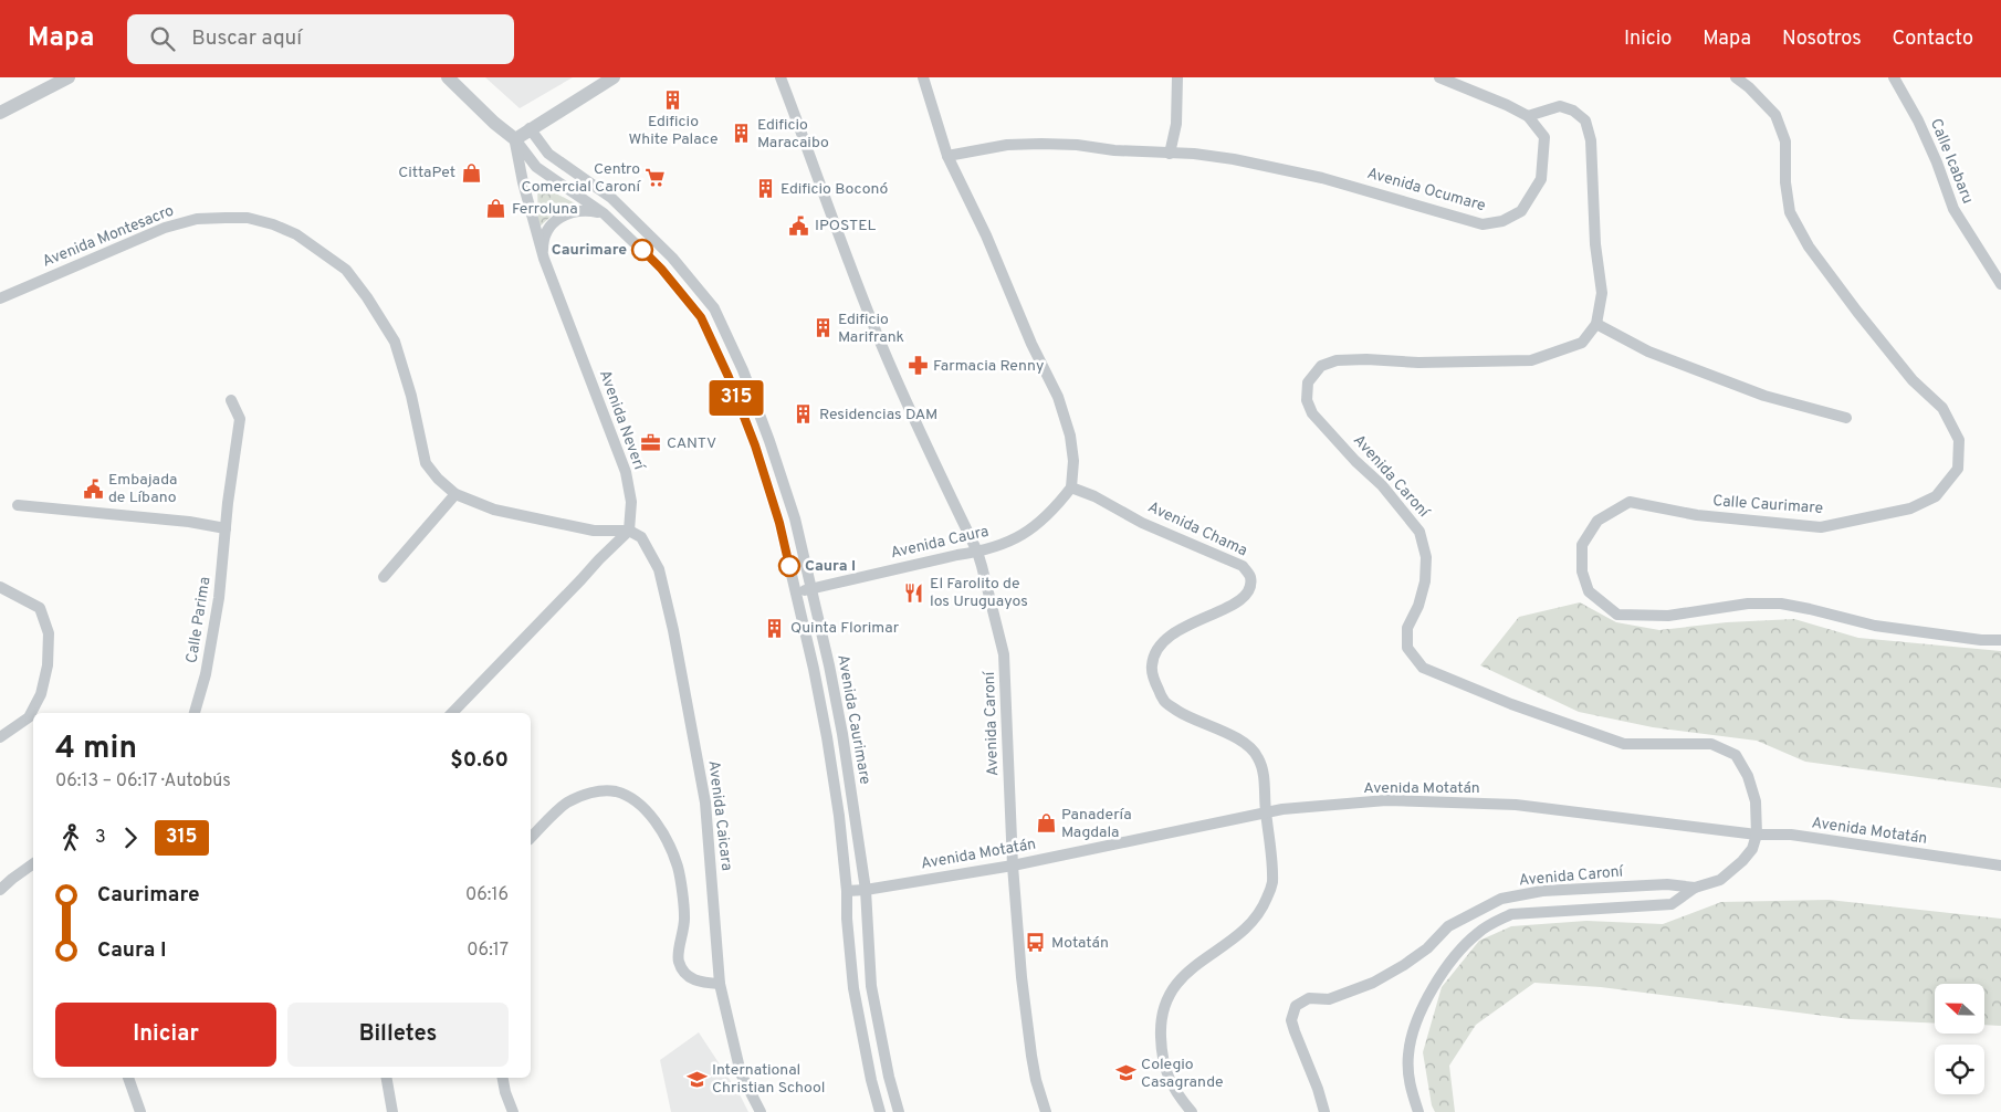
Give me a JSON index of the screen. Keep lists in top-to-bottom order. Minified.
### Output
{"streets":{"street":["Calle Icabaru","Avenida Ocumare","Avenida Montesacro","Avenida Neverí","Avenida Caroní","Calle Caurimare","Avenida Chama","Avenida Caura","Calle Parima","Avenida Caurimare","Avenida Motatán","Avenida Caicara"]},"crossings":[["Avenida Montesacro","Avenida Neverí"],["Avenida Montesacro","Avenida Caicara"],["Avenida Neverí","Avenida Caurimare"],["Avenida Neverí","Avenida Caicara"],["Avenida Caroní","Avenida Caura"],["Avenida Caroní","Avenida Motatán"],["Avenida Chama","Avenida Caura"],["Avenida Chama","Avenida Motatán"],["Avenida Caura","Avenida Caurimare"],["Avenida Caurimare","Avenida Motatán"]],"places":{"building":["Edificio White Palace","Edificio Maracaibo","Edificio Boconó","Edificio Marifrank","Residencias DAM","Quinta Florimar"],"shop":["CittaPet","Ferroluna","Panadería Magdala"],"supermarket":["Centro Comercial Caroní"],"public building":["IPOSTEL","Embajada de Líbano"],"other":["Caurimare","Caura I"],"pharmacy":["Farmacia Renny"],"office":["CANTV"],"restaurant":["El Farolito de los Uruguayos"],"bus stop":["Motatán"],"school or university":["Colegio Casagrande","International Christian School"]},"lines":["bus line 315"],"north":"left","page":{"header":"Mapa","search":"Buscar aquí","nav":["Inicio","Mapa","Nosotros","Contacto"],"on_map":"315","heading":["4 min","06:13 – 06:17 · Autobús","$0.60"],"legs":["3","315"],"list":[{"name":"Caurimare","value":"06:16"},{"name":"Caura I","value":"06:17"}],"buttons":["Iniciar","Billetes"]}}
